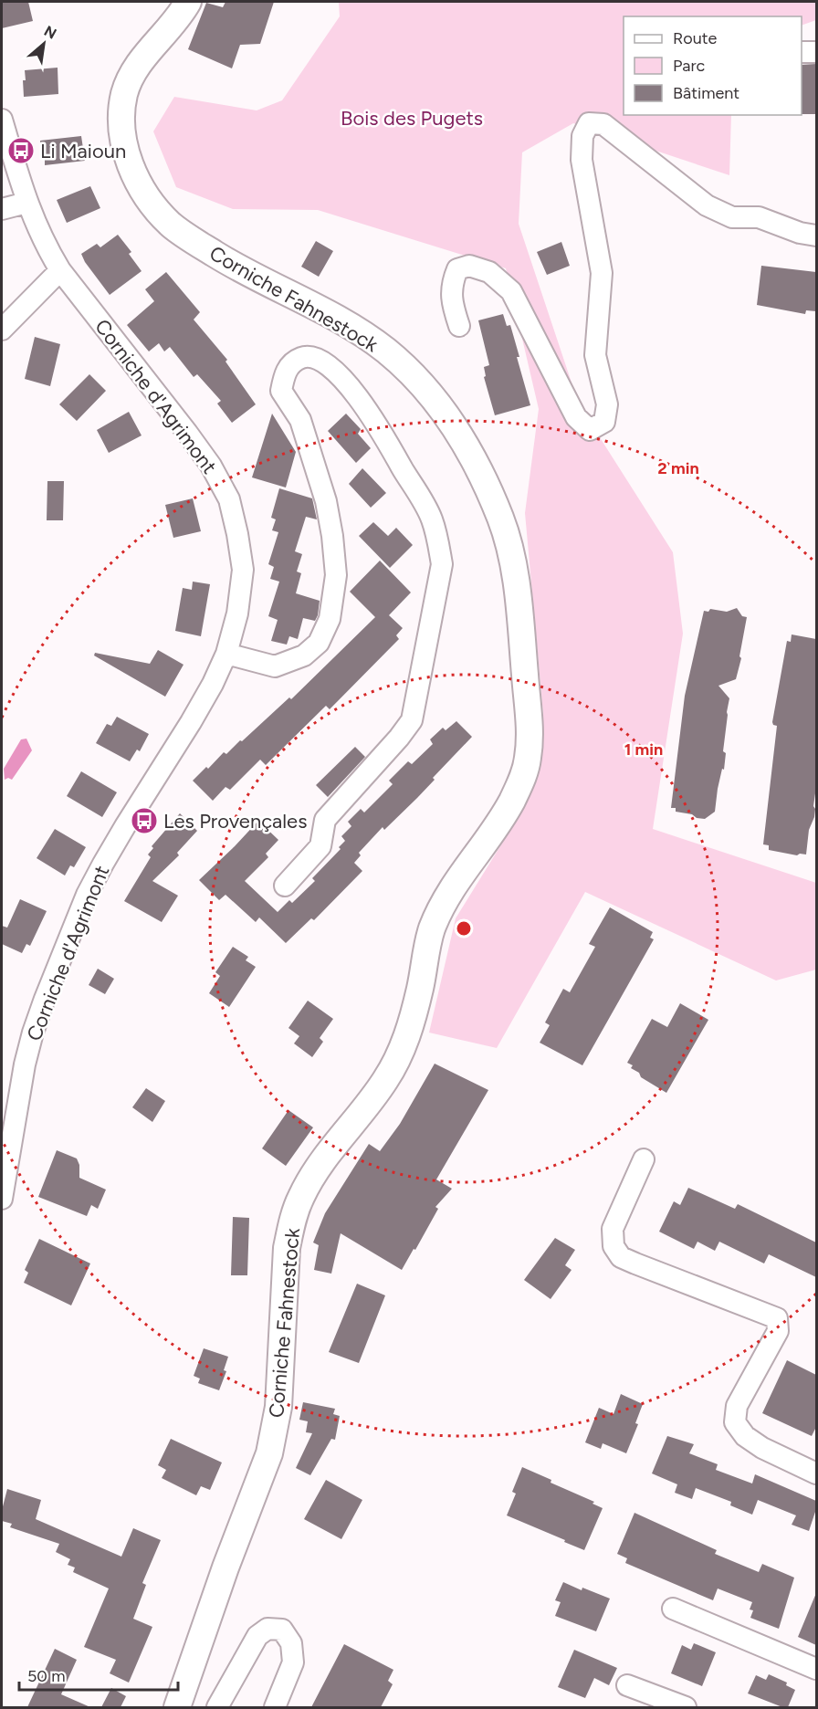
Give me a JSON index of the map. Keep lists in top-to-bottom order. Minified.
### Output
{"streets":{"main road":["Corniche Fahnestock"],"street":["Corniche d'Agrimont"]},"parks":["Bois des Pugets"],"places":{"bus stop":["Li Maioun","Les Provençales"]},"legend":["Route","Parc","Bâtiment"],"scale_bar":"50 m","north":"top right","rings":["2 min","1 min"]}
